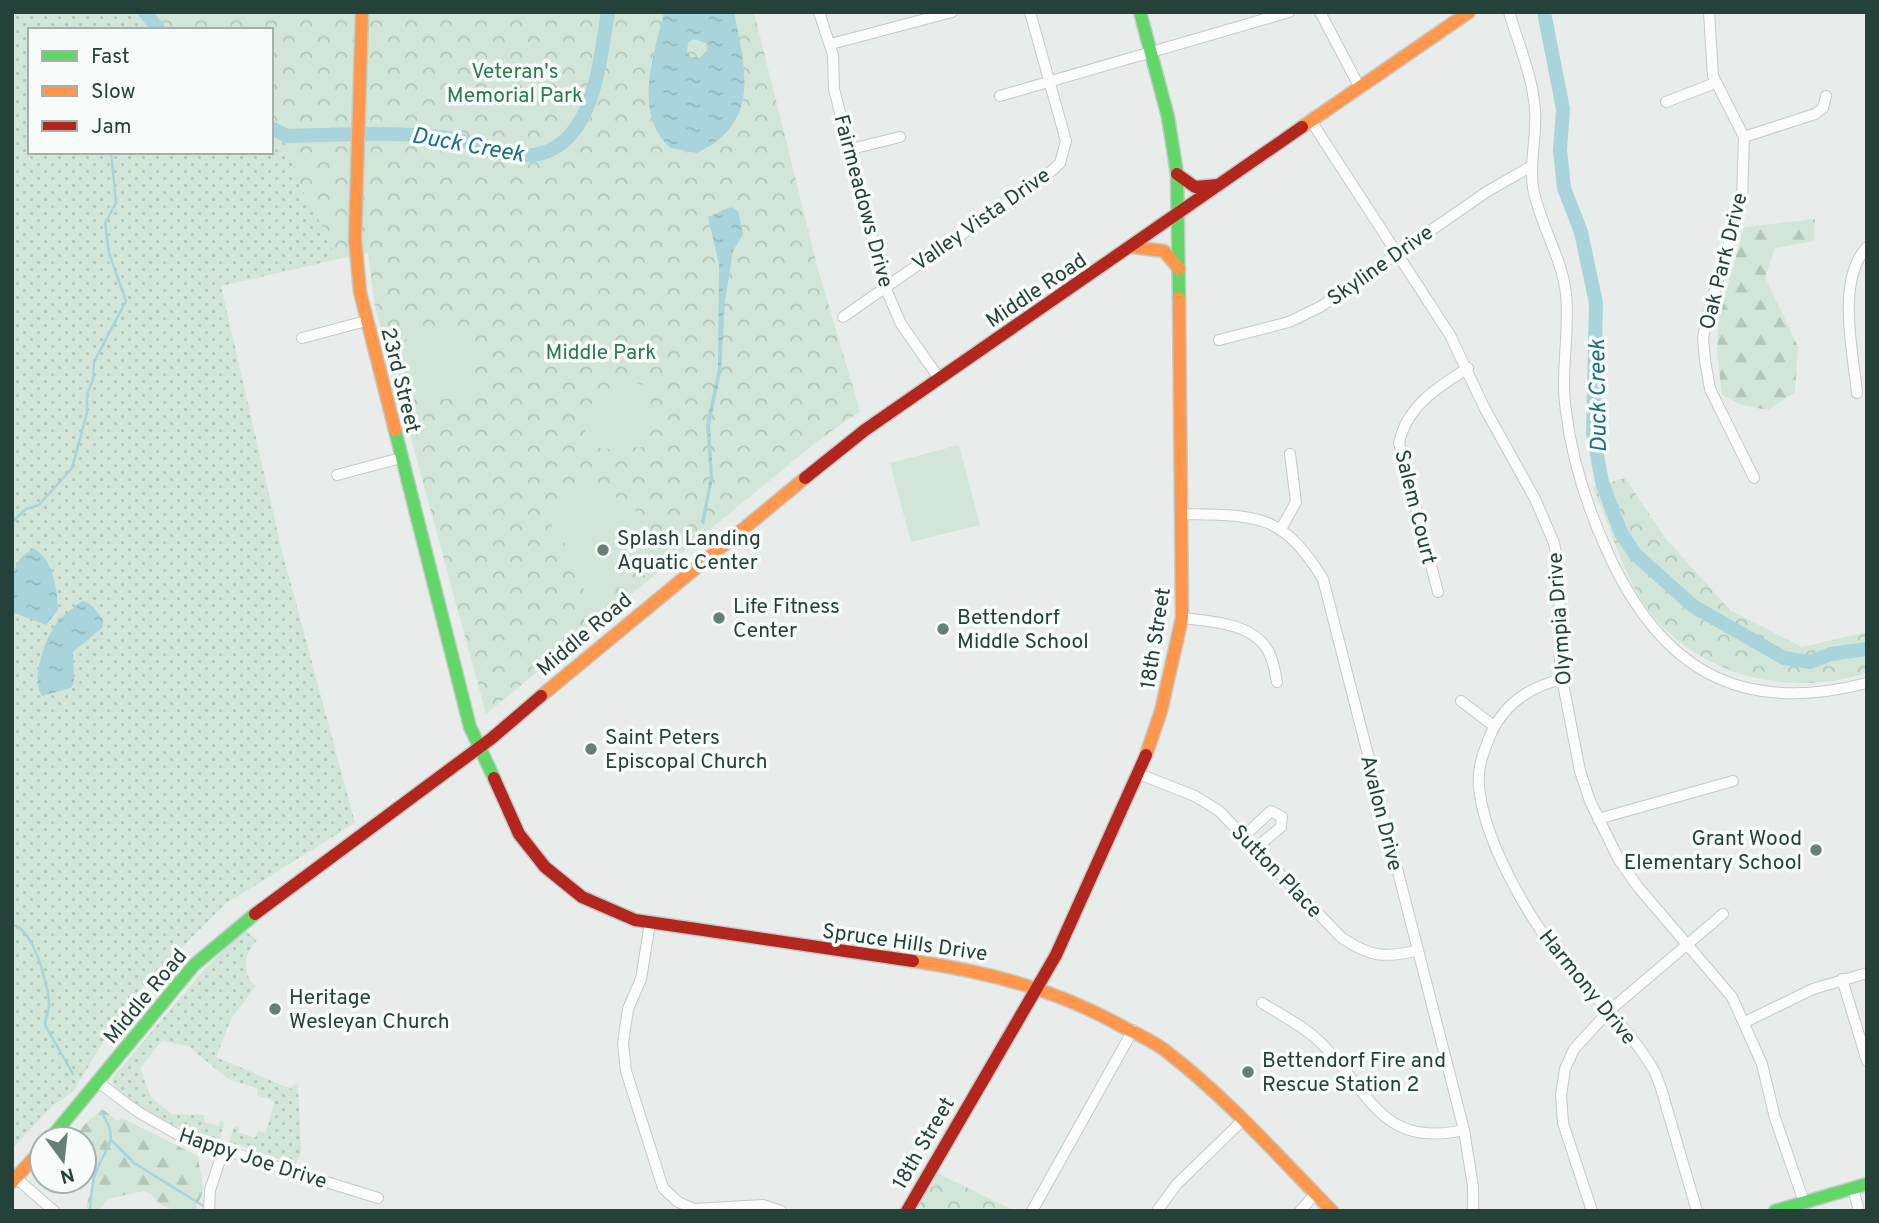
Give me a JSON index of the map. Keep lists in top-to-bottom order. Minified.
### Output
{"streets":{"main road":["Middle Road","23rd Street","18th Street","Spruce Hills Drive"],"street":["Fairmeadows Drive","Valley Vista Drive","Oak Park Drive","Skyline Drive","Salem Court","Olympia Drive","Avalon Drive","Sutton Place","Harmony Drive","Happy Joe Drive"]},"crossings":[["Fairmeadows Drive","Valley Vista Drive"],["Fairmeadows Drive","Middle Road"],["Skyline Drive","Olympia Drive"],["Middle Road","23rd Street"],["Middle Road","Olympia Drive"],["Middle Road","18th Street"],["Middle Road","Spruce Hills Drive"],["Middle Road","Happy Joe Drive"],["23rd Street","Spruce Hills Drive"],["Salem Court","Olympia Drive"],["Olympia Drive","Harmony Drive"],["18th Street","Avalon Drive"],["18th Street","Sutton Place"],["18th Street","Spruce Hills Drive"],["Avalon Drive","Sutton Place"]],"water":["Duck Creek"],"parks":["Veteran's Memorial Park","Middle Park"],"places":["Splash Landing Aquatic Center","Life Fitness Center","Bettendorf Middle School","Saint Peters Episcopal Church","Grant Wood Elementary School","Heritage Wesleyan Church","Bettendorf Fire and Rescue Station 2"],"legend":["Fast","Slow","Jam"],"north":"bottom"}
